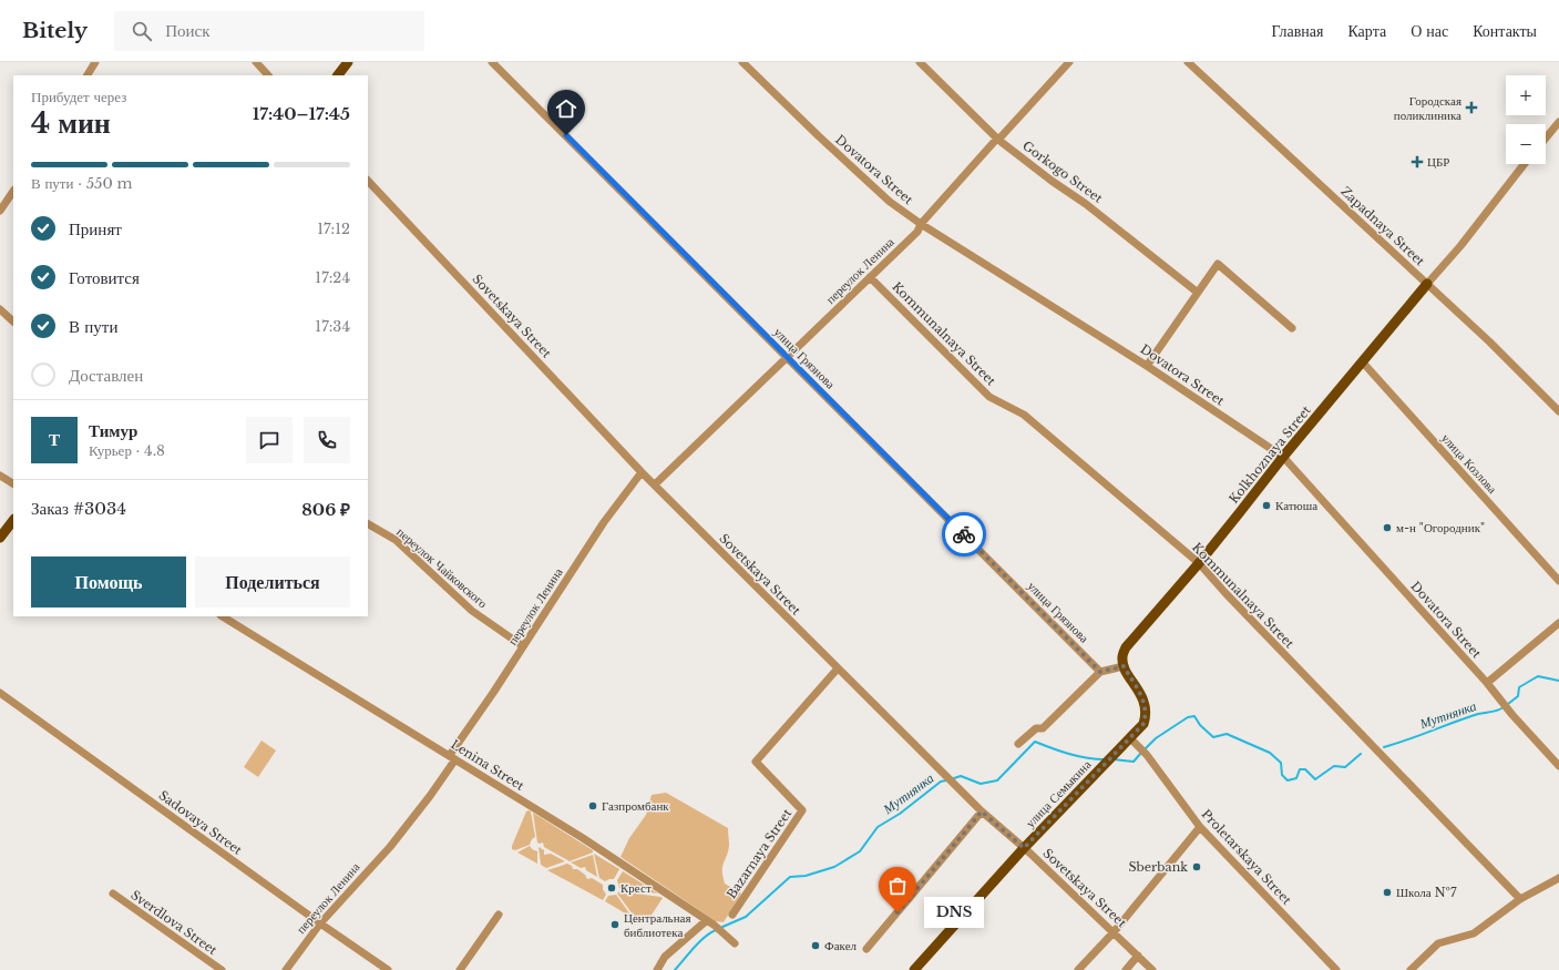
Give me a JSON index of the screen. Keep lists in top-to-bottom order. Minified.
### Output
{"streets":{"main road":["Kolkhoznaya Street","улица Семыкина"],"street":["Dovatora Street","Gorkogo Street","Zapadnaya Street","переулок Ленина","Sovetskaya Street","Kommunalnaya Street","улица Грязнова","улица Козлова","переулок Чайковского","Lenina Street","Sadovaya Street","Bazarnaya Street","Proletarskaya Street","Sverdlova Street"]},"crossings":[["Dovatora Street","переулок Ленина"],["Dovatora Street","Kolkhoznaya Street"],["Gorkogo Street","переулок Ленина"],["Zapadnaya Street","Kolkhoznaya Street"],["переулок Ленина","Sovetskaya Street"],["переулок Ленина","Kommunalnaya Street"],["переулок Ленина","улица Грязнова"],["переулок Ленина","переулок Чайковского"],["переулок Ленина","Lenina Street"],["переулок Ленина","Sadovaya Street"],["Sovetskaya Street","улица Семыкина"],["Sovetskaya Street","Bazarnaya Street"],["Kommunalnaya Street","Kolkhoznaya Street"],["Kolkhoznaya Street","улица Козлова"],["Kolkhoznaya Street","улица Семыкина"],["улица Семыкина","Proletarskaya Street"]],"water":["Мутнянка"],"places":{"health":["Городская поликлиника","ЦБР"],"other":["Катюша","м-н \"Огородник\"","Газпромбанк","Sberbank","Крест","Школа №7","DNS","Центральная библиотека","Факел"]},"page":{"header":"Bitely","search":"Поиск","nav":["Главная","Карта","О нас","Контакты"],"map_buttons":["+","−"],"heading":["4 мин","Прибудет через","17:40–17:45"],"panel":["Тимур","Курьер · 4.8","Заказ #3034","806 ₽"],"bar":"В пути · 550 m","list":[["Принят","17:12"],["Готовится","17:24"],["В пути","17:34"],"Доставлен"],"round":"Т","buttons":["Помощь","Поделиться"],"bubble":"DNS"}}
